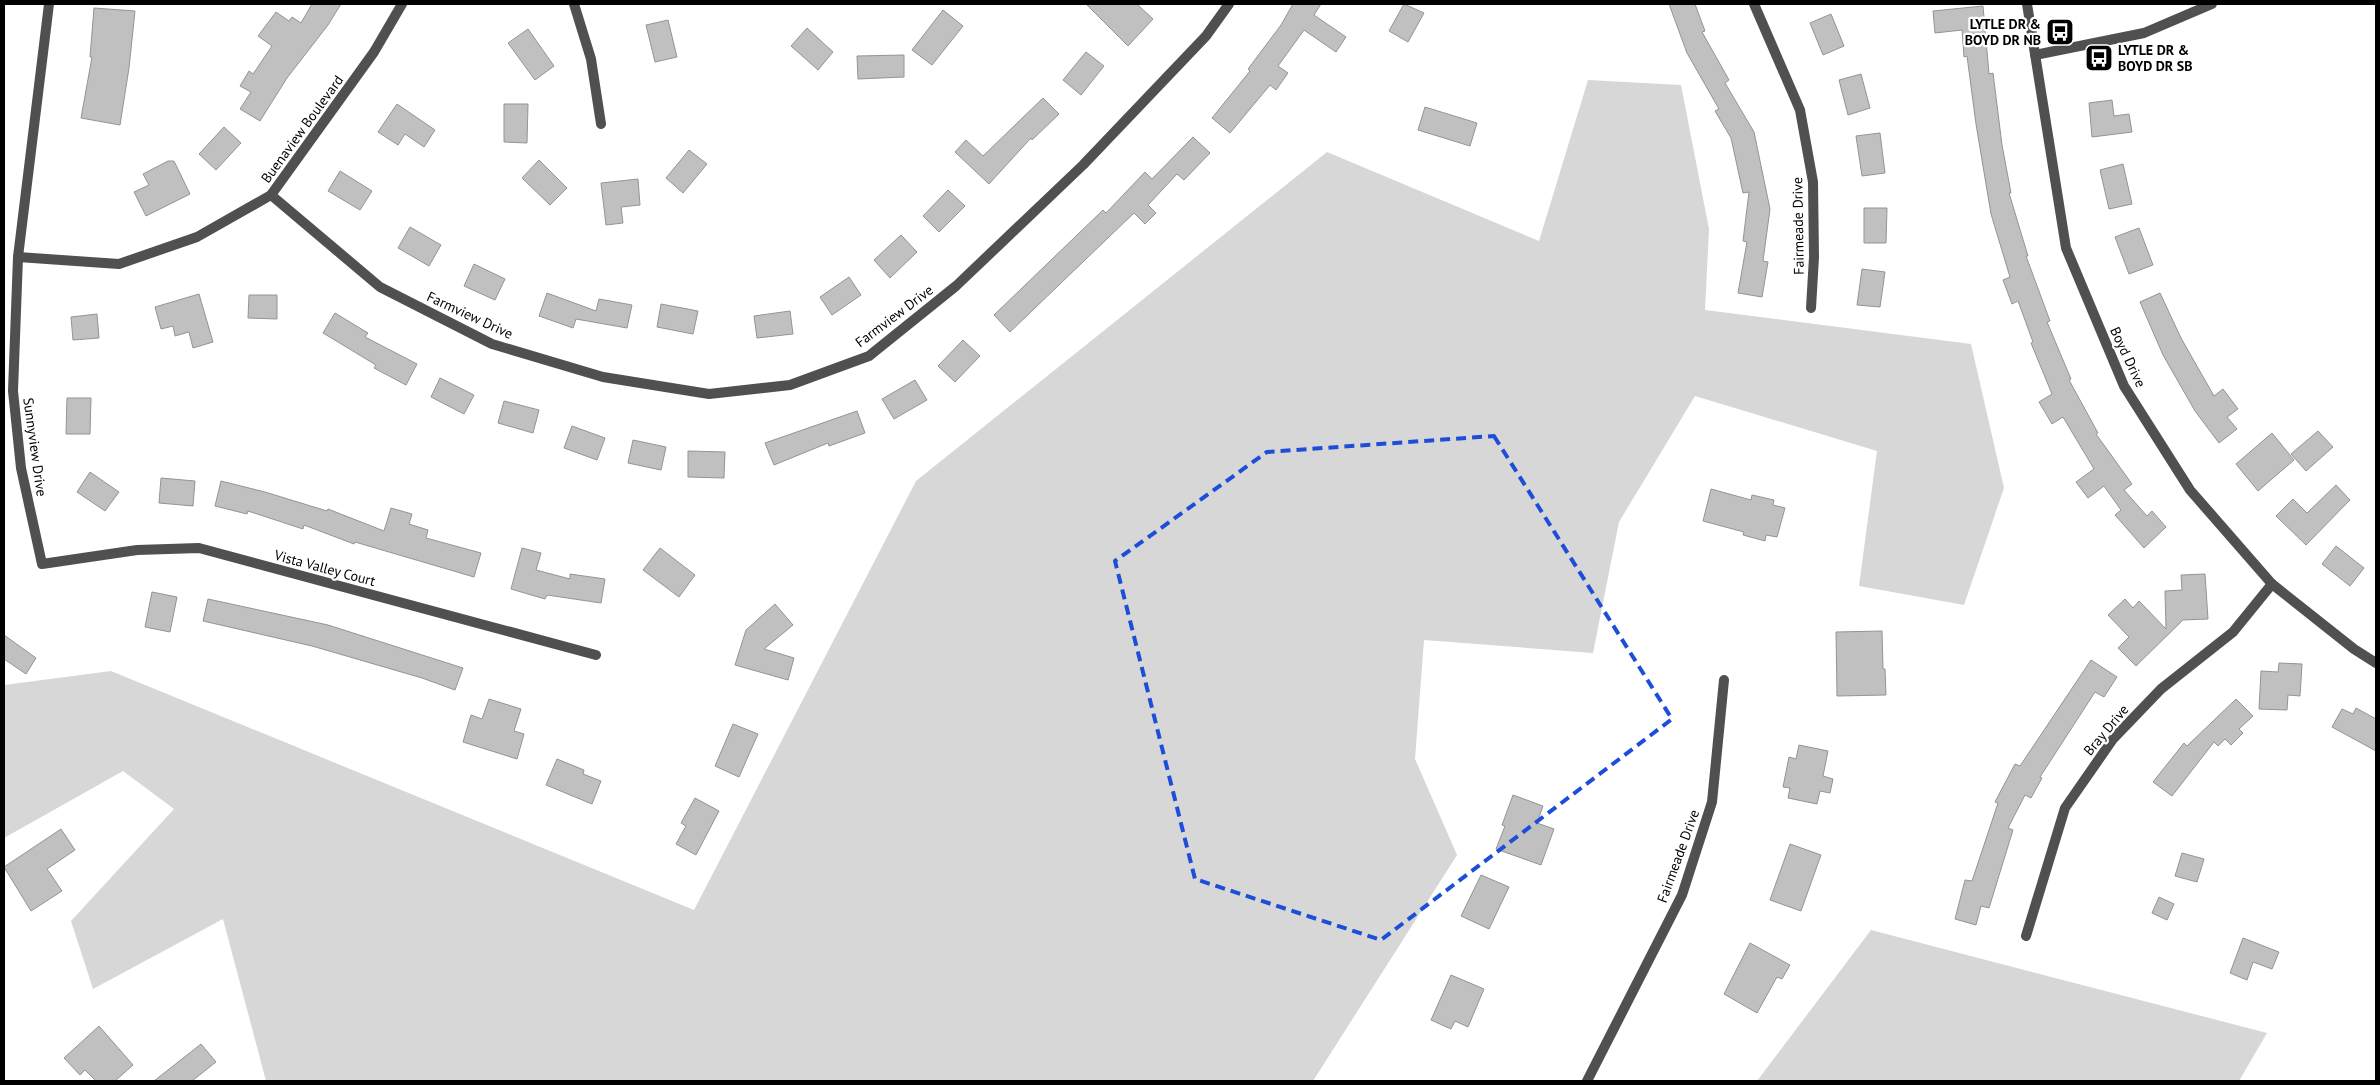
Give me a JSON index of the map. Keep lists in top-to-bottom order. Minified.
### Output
{"streets":{"street":["Buenaview Boulevard","Fairmeade Drive","Farmview Drive","Boyd Drive","Sunnyview Drive","Vista Valley Court","Bray Drive"]},"crossings":[["Buenaview Boulevard","Farmview Drive"],["Buenaview Boulevard","Sunnyview Drive"],["Boyd Drive","Bray Drive"],["Sunnyview Drive","Vista Valley Court"]],"places":{"bus stop":["LYTLE DR & BOYD DR NB","LYTLE DR & BOYD DR SB"]}}
